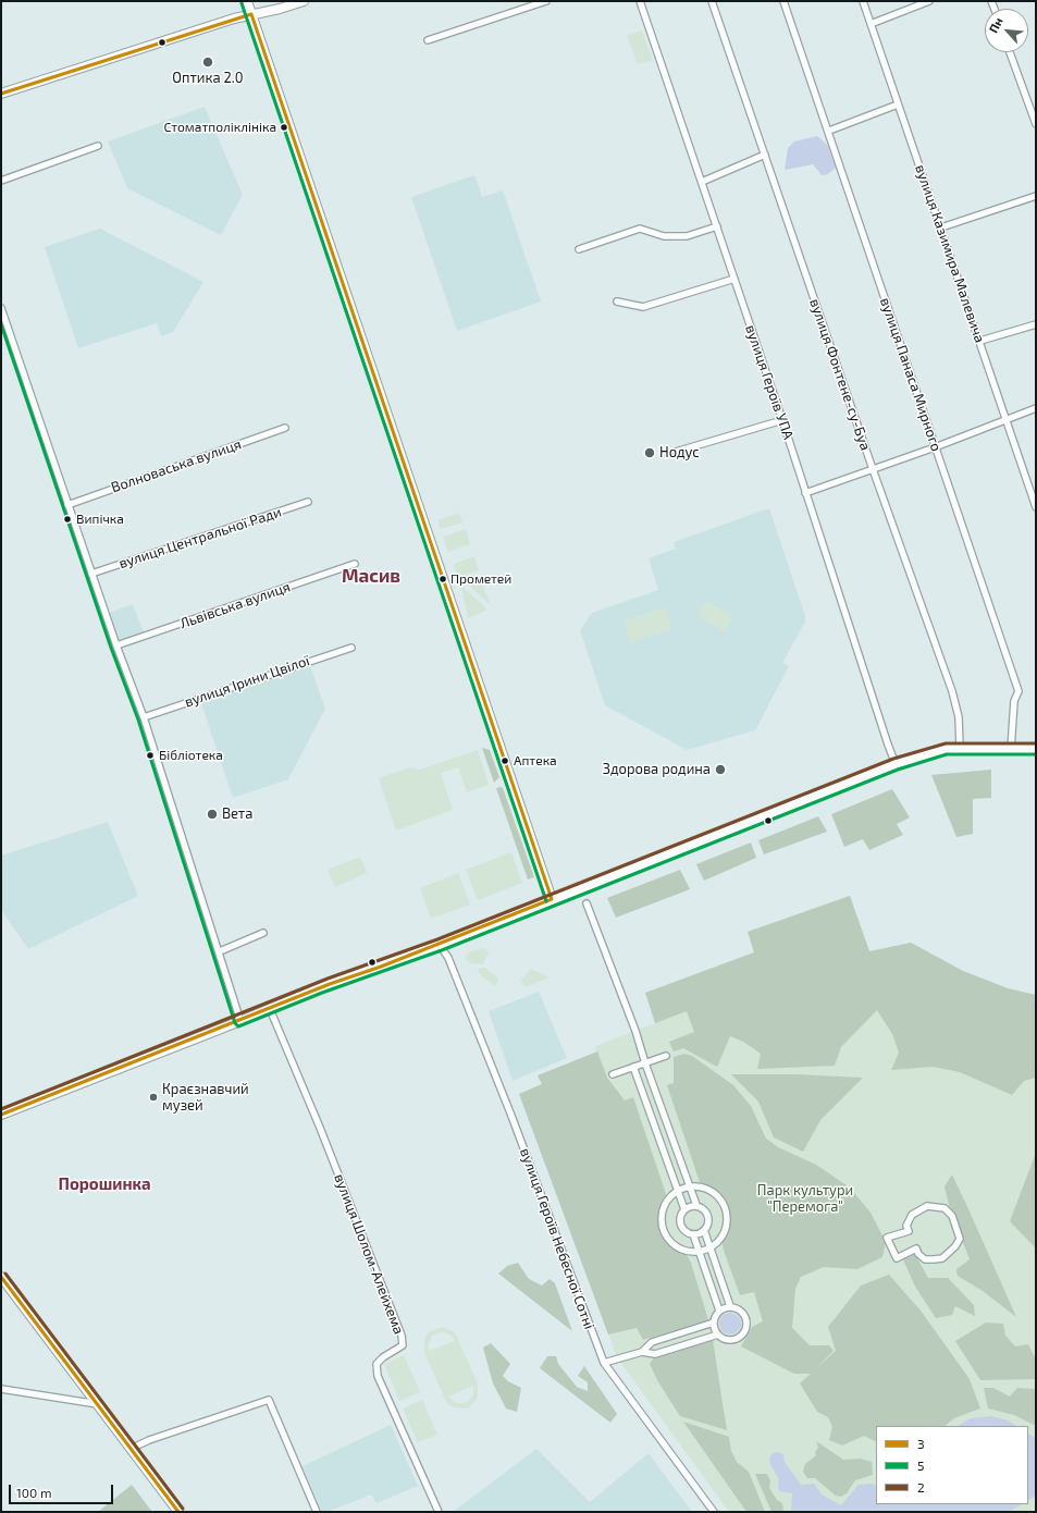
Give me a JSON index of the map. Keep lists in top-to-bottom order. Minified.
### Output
{"streets":{"street":["вулиця Казимира Малевича","вулиця Фонтене-су-Буа","вулиця Панаса Мирного","вулиця Героїв УПА","Волноваська вулиця","вулиця Центральної Ради","Львівська вулиця","вулиця Ірини Цвілої","вулиця Героїв Небесної Сотні","вулиця Шолом-Алейхема"]},"districts":["Масив","Порошинка"],"parks":["Парк культури \"Перемога\""],"places":["Оптика 2.0","Стоматполіклініка","Нодус","Випічка","Прометей","Бібліотека","Аптека","Здорова родина","Вета","Краєзнавчий музей"],"lines":["transit line 5","transit line 3","transit line 2"],"legend":["3","5","2"],"scale_bar":"100 m","north":"top left"}
